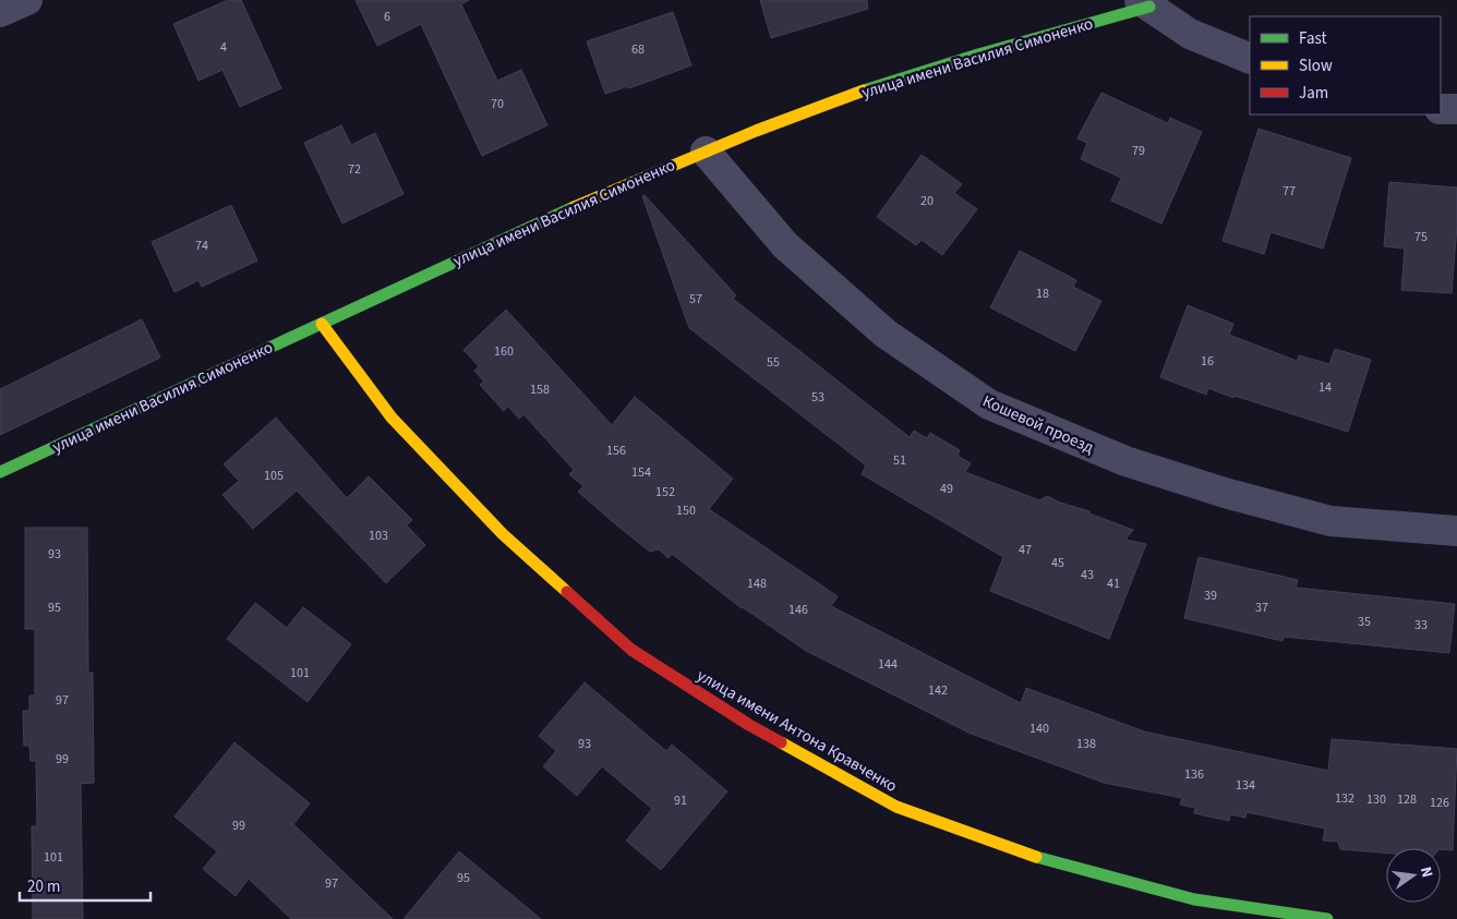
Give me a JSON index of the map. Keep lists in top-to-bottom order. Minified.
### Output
{"streets":{"street":["улица имени Василия Симоненко","Кошевой проезд","улица имени Антона Кравченко"]},"crossings":[["улица имени Василия Симоненко","Кошевой проезд"],["улица имени Василия Симоненко","улица имени Антона Кравченко"]],"house_numbers":["6","4","68","70","79","72","77","20","75","74","18","57","160","16","55","14","158","53","156","51","154","105","49","152","150","103","47","93","45","43","148","41","39","95","37","146","35","33","144","101","142","97","140","93","138","99","136","134","132","130","128","91","126","99","101","95","97"],"legend":["Fast","Slow","Jam"],"scale_bar":"20 m","north":"right"}
